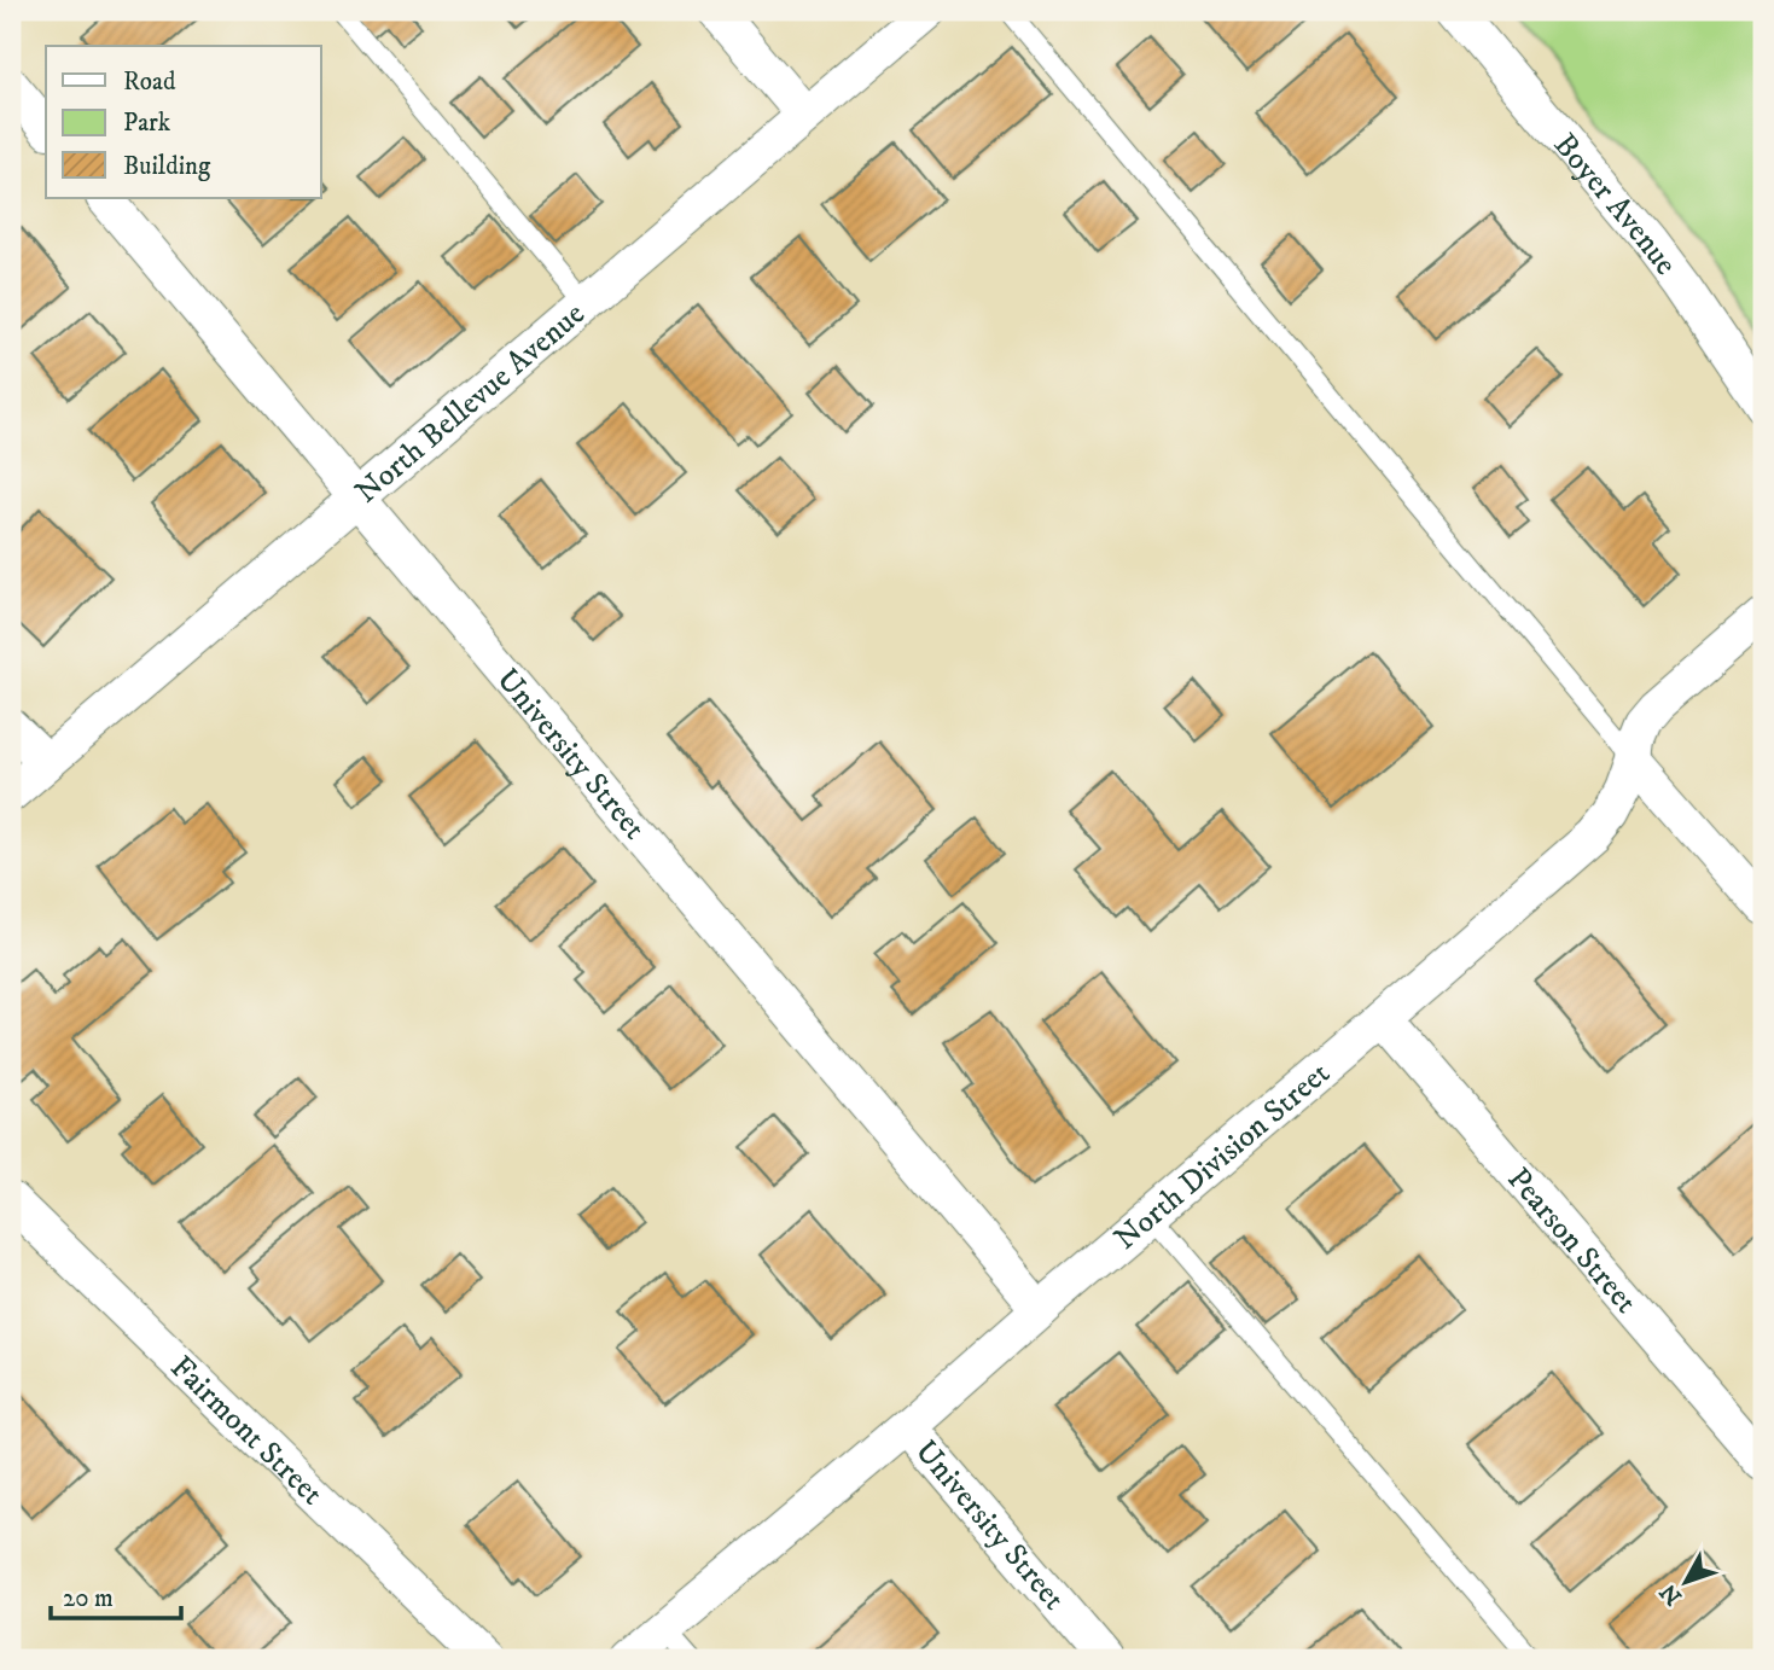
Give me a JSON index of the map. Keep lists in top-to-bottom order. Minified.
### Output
{"streets":{"street":["Boyer Avenue","North Bellevue Avenue","University Street","North Division Street","Pearson Street","Fairmont Street"]},"crossings":[["North Bellevue Avenue","University Street"],["University Street","North Division Street"],["North Division Street","Pearson Street"]],"legend":["Road","Park","Building"],"scale_bar":"20 m","north":"bottom left"}
